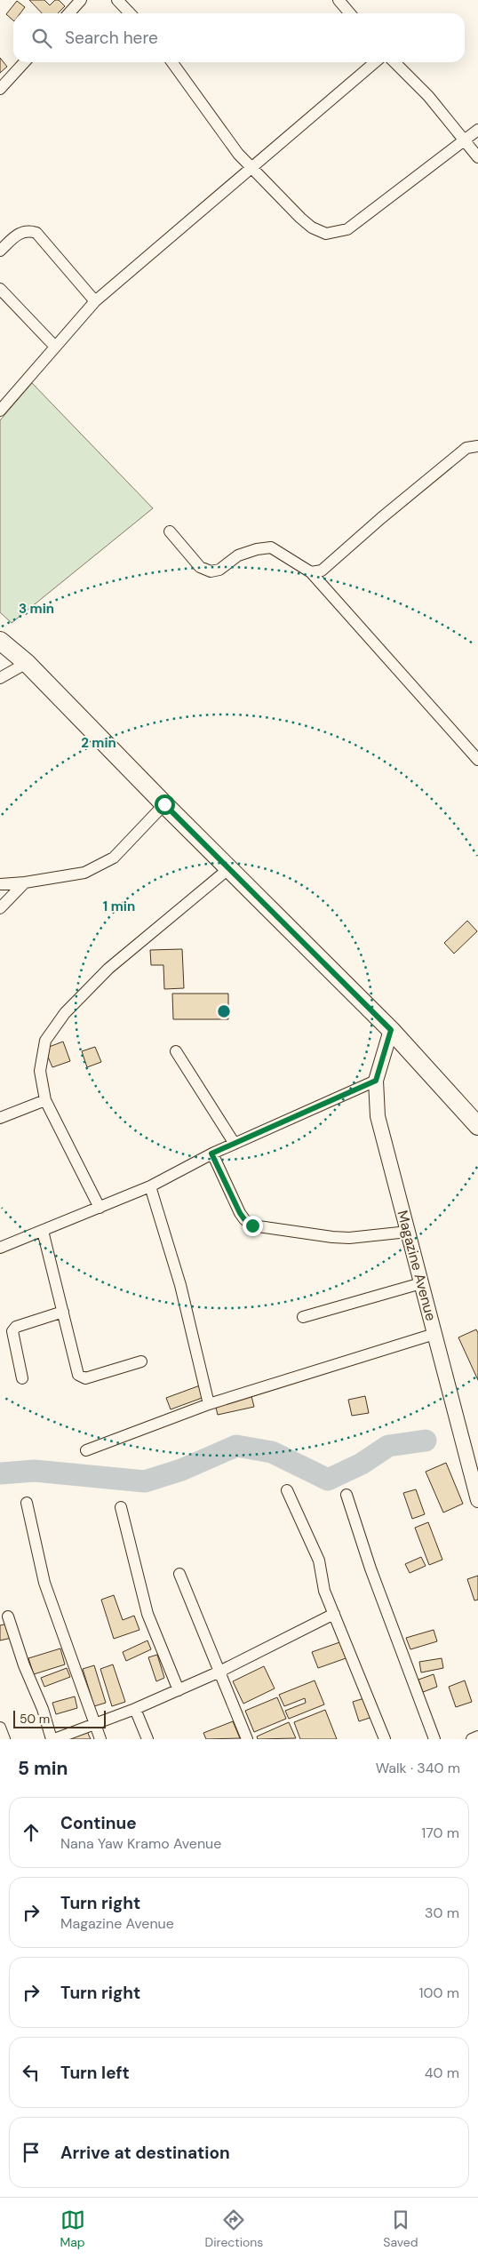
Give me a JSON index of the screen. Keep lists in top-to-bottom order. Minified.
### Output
{"streets":{"street":["Magazine Avenue"]},"scale_bar":"50 m","page":{"search":"Search here","scale":"50 m","heading":["5 min","Walk · 340 m"],"list":[["Continue","Nana Yaw Kramo Avenue","170 m"],["Turn right","Magazine Avenue","30 m"],["Turn right","100 m"],["Turn left","40 m"],"Arrive at destination"],"nav":["Map","Directions","Saved"]},"rings":["3 min","2 min","1 min"]}
